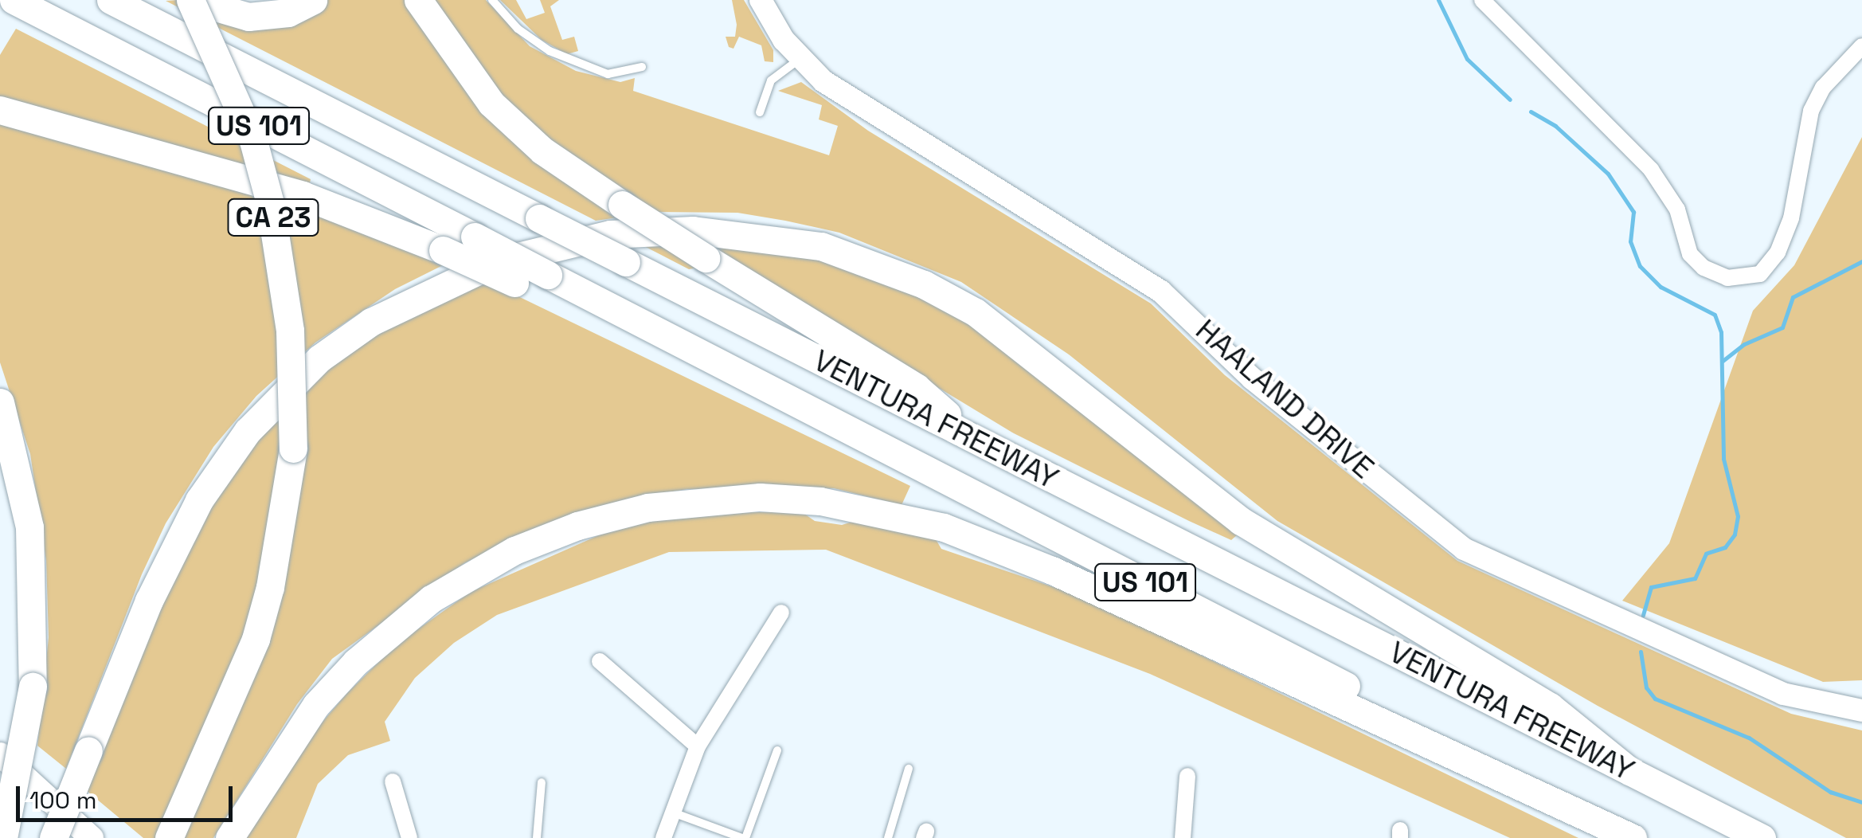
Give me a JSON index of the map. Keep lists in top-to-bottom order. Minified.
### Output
{"streets":{"highway":["US 101","CA 23","VENTURA FREEWAY"],"street":["HAALAND DRIVE"]},"scale_bar":"100 m"}
